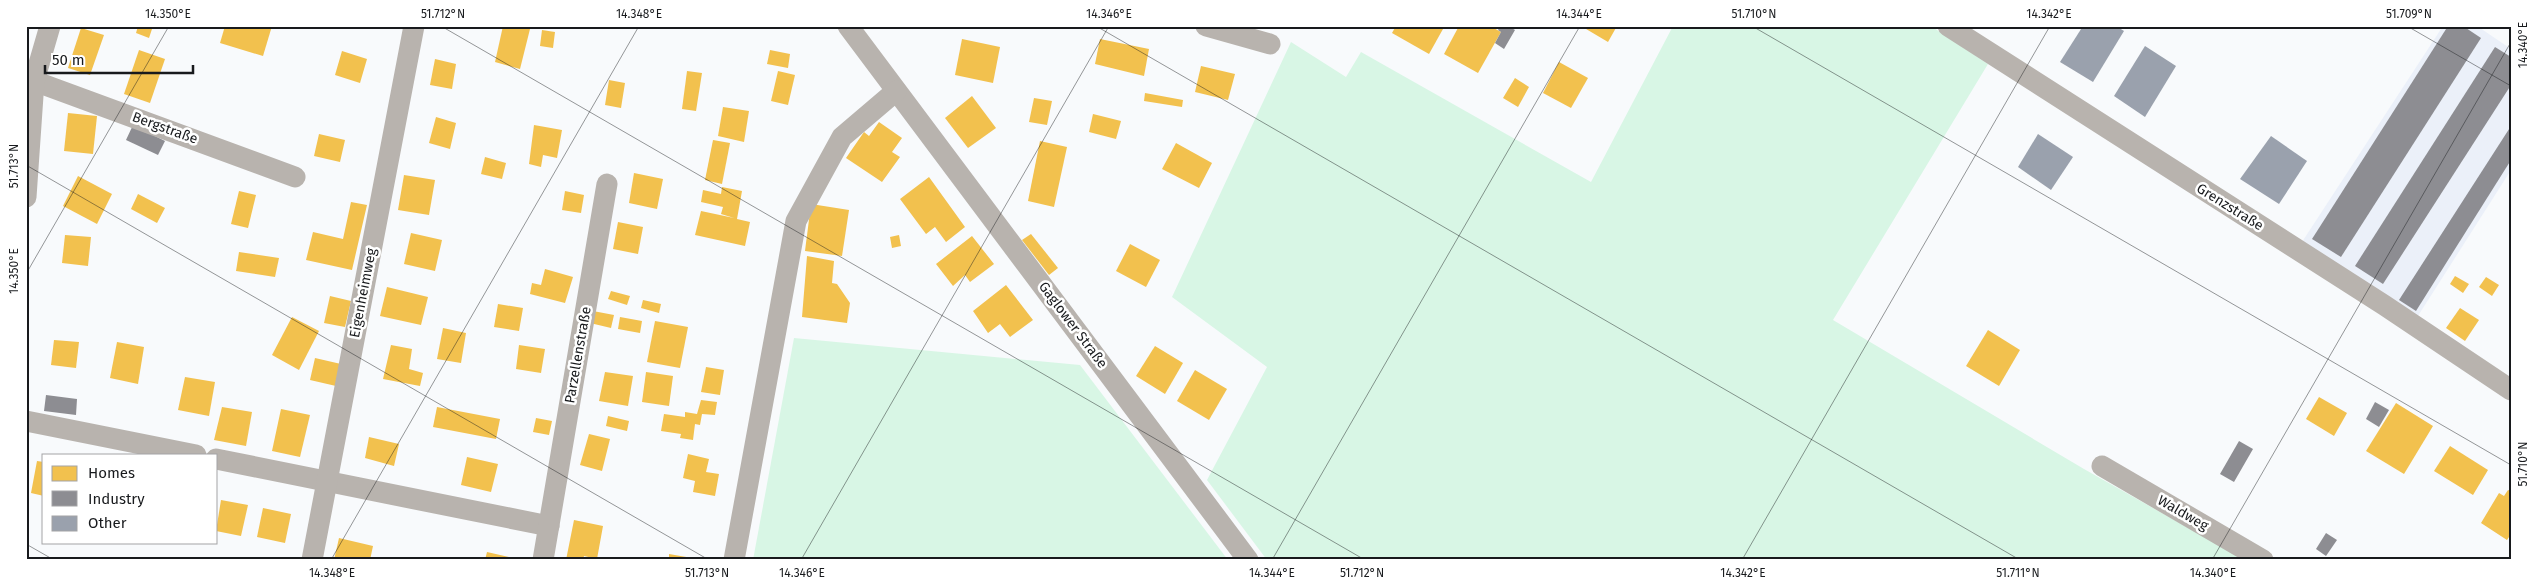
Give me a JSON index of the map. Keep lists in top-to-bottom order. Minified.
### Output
{"streets":{"street":["Bergstraße","Grenzstraße","Eigenheimweg","Gaglower Straße","Parzellenstraße","Waldweg"]},"legend":["Homes","Industry","Other"],"scale_bar":"50 m","coordinates":["14.350°E","51.712°N","14.348°E","14.346°E","14.344°E","51.710°N","14.342°E","51.709°N","14.340°E","51.713°N","51.711°N"]}
